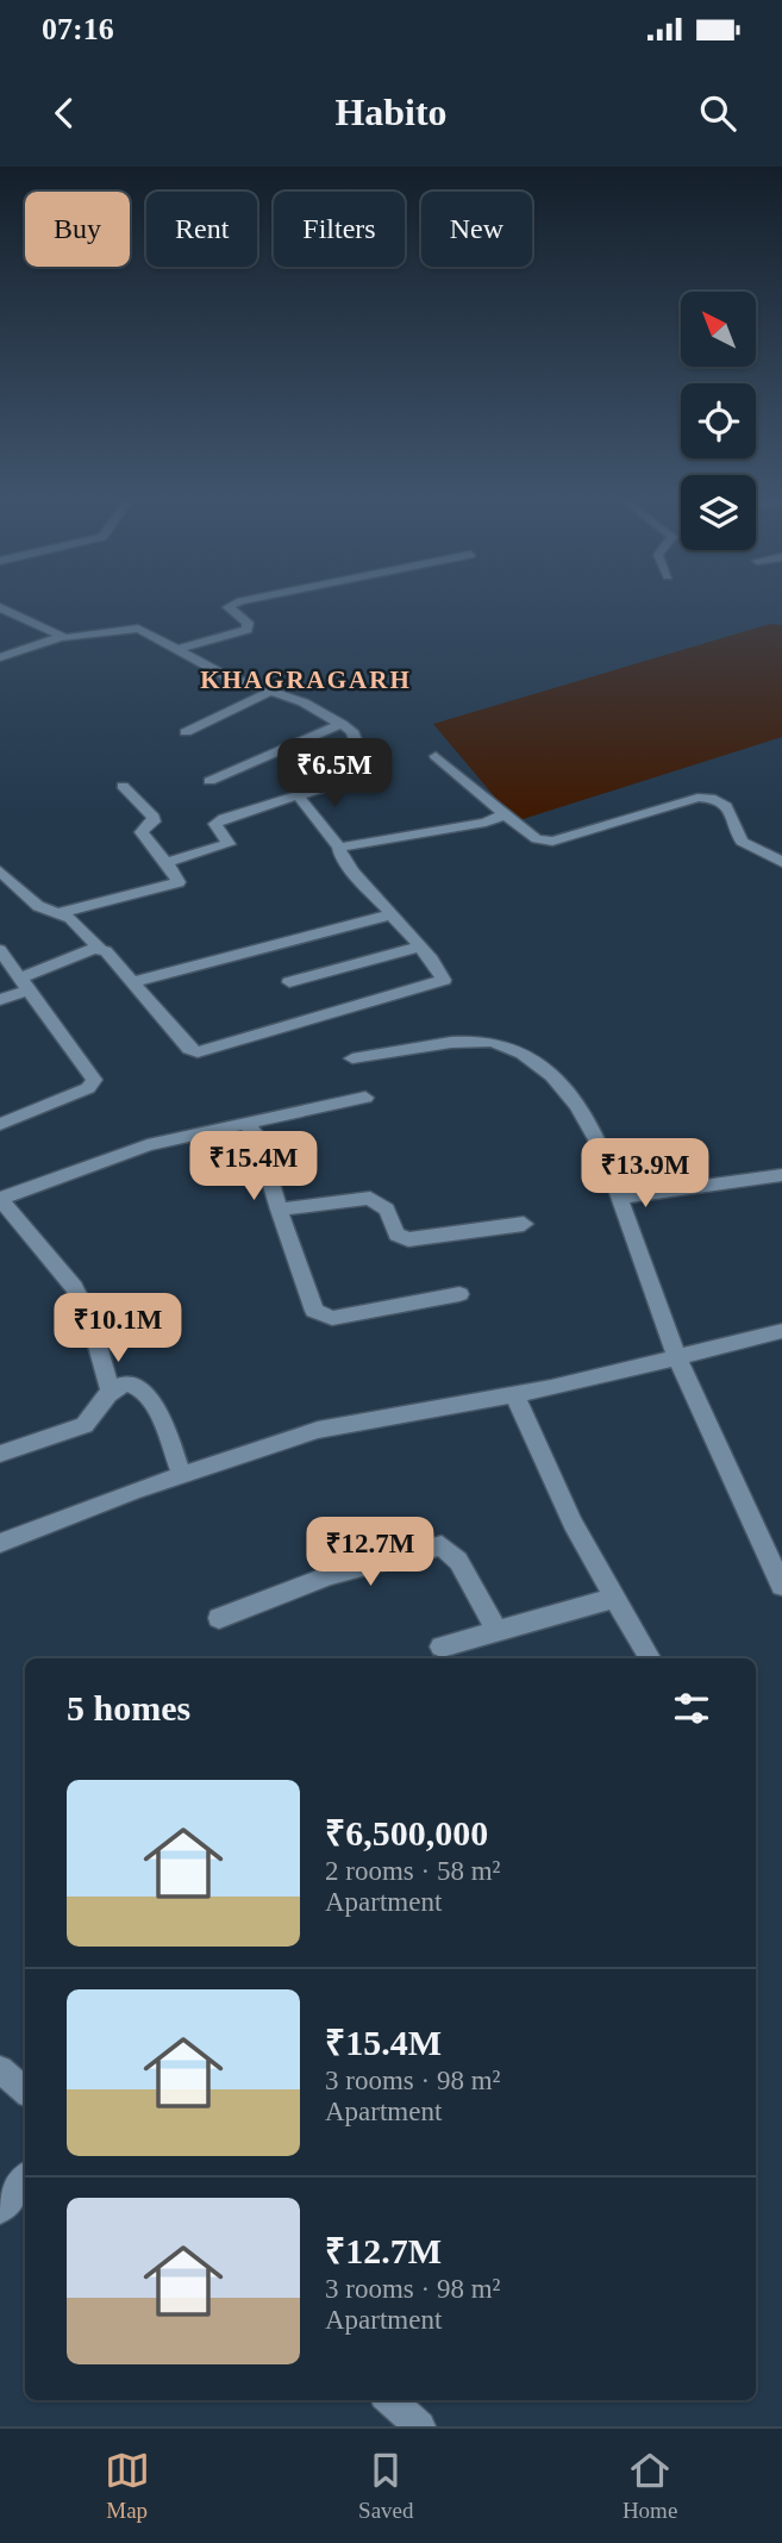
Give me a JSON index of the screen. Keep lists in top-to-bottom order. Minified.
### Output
{"districts":["KHAGRAGARH"],"north":"top left","page":{"status":"07:16","header":"Habito","chip":["Buy","Rent","Filters","New"],"price":["₹6.5M","₹15.4M","₹13.9M","₹10.1M","₹12.7M"],"heading":"5 homes","list":[{"name":"₹6,500,000","note":"2 rooms · 58 m² · Apartment"},{"name":"₹15.4M","note":"3 rooms · 98 m² · Apartment"},{"name":"₹12.7M","note":"3 rooms · 98 m² · Apartment"}],"tabs":["Map","Saved","Home"]}}
